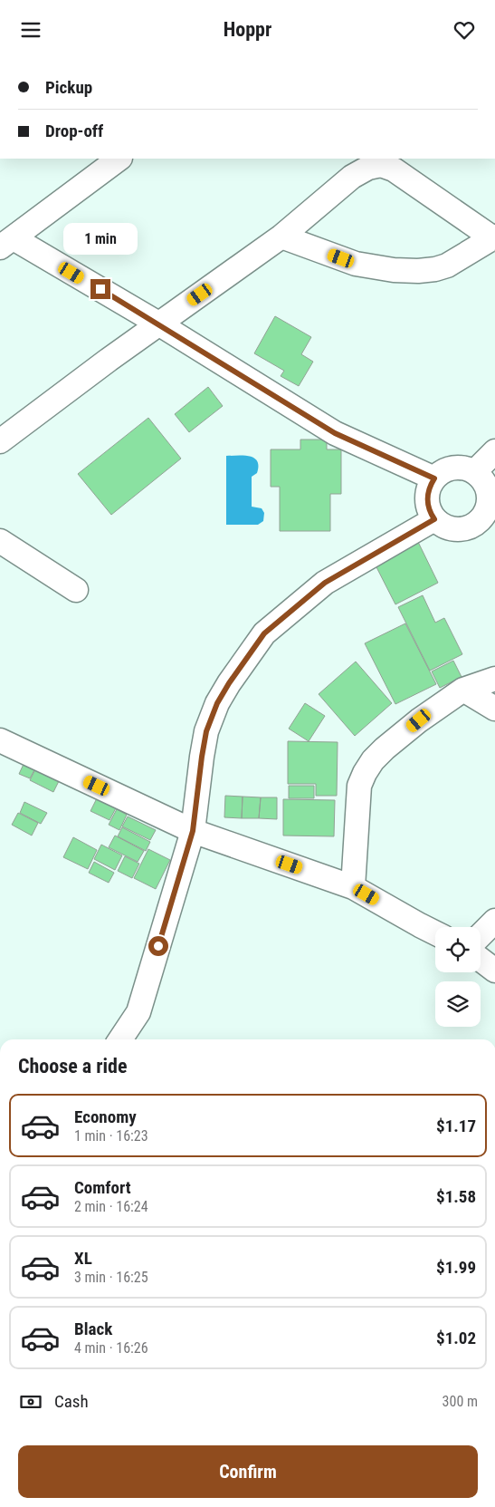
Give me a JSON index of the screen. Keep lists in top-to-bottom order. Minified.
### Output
{"page":{"header":"Hoppr","banner":["Pickup","Drop-off"],"bubble":"1 min","heading":"Choose a ride","list":[{"name":"Economy","note":"1 min · 16:23","value":"$1.17"},{"name":"Comfort","note":"2 min · 16:24","value":"$1.58"},{"name":"XL","note":"3 min · 16:25","value":"$1.99"},{"name":"Black","note":"4 min · 16:26","value":"$1.02"}],"pay":["Cash","300 m"],"buttons":"Confirm"}}
